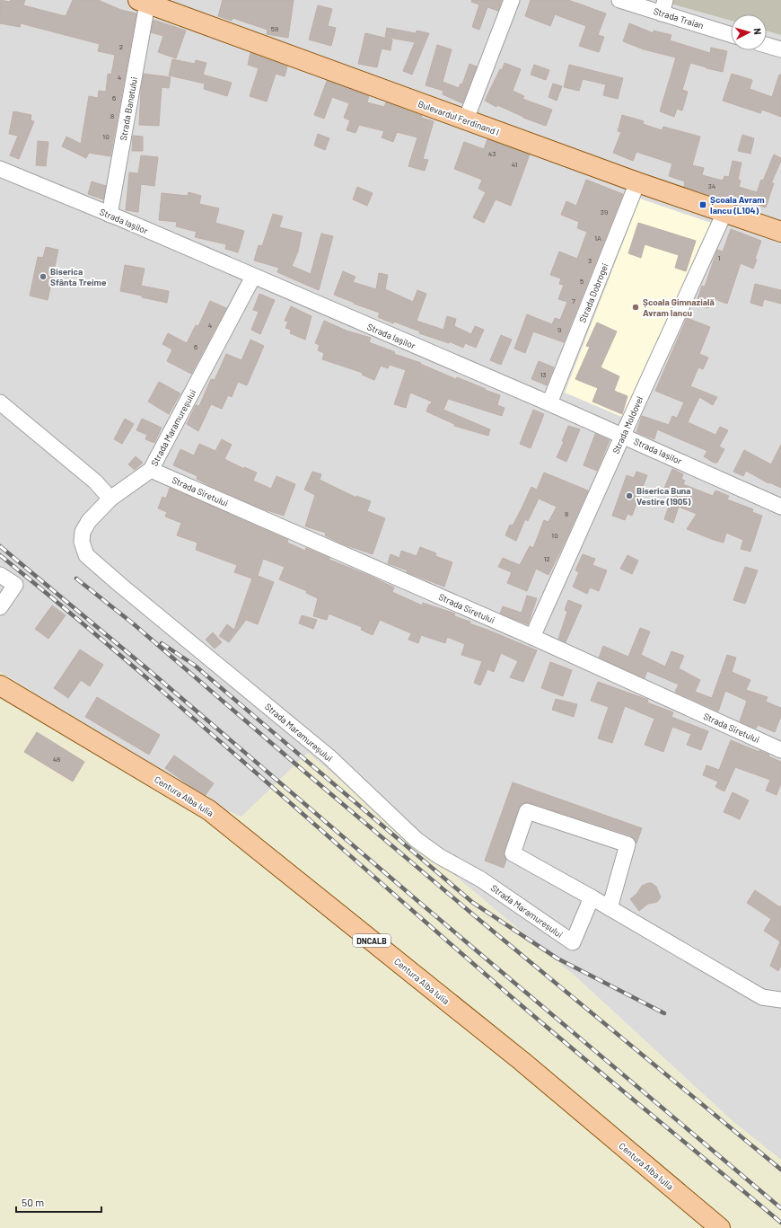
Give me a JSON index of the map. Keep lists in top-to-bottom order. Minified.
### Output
{"streets":{"main road":["Bulevardul Ferdinand I","Centura Alba Iulia","DNCALB"],"street":["Strada Traian","Strada Banatului","Strada Iașilor","Strada Dobrogei","Strada Moldovei","Strada Maramureșului","Strada Siretului"]},"crossings":[["Strada Banatului","Bulevardul Ferdinand I"],["Strada Banatului","Strada Iașilor"],["Bulevardul Ferdinand I","Strada Dobrogei"],["Bulevardul Ferdinand I","Strada Moldovei"],["Strada Iașilor","Strada Dobrogei"],["Strada Iașilor","Strada Moldovei"],["Strada Iașilor","Strada Maramureșului"],["Strada Moldovei","Strada Siretului"],["Strada Maramureșului","Strada Siretului"]],"places":{"transit":["Școala Avram Iancu (L104)"],"other":["Biserica Sfânta Treime","Școala Gimnazială Avram Iancu","Biserica Buna Vestire (1905)"]},"house_numbers":["58","2","4","6","8","10","43","41","34","39","1A","1","3","5","7","4","9","6","13","8","10","12","48"],"scale_bar":"50 m","north":"right"}
